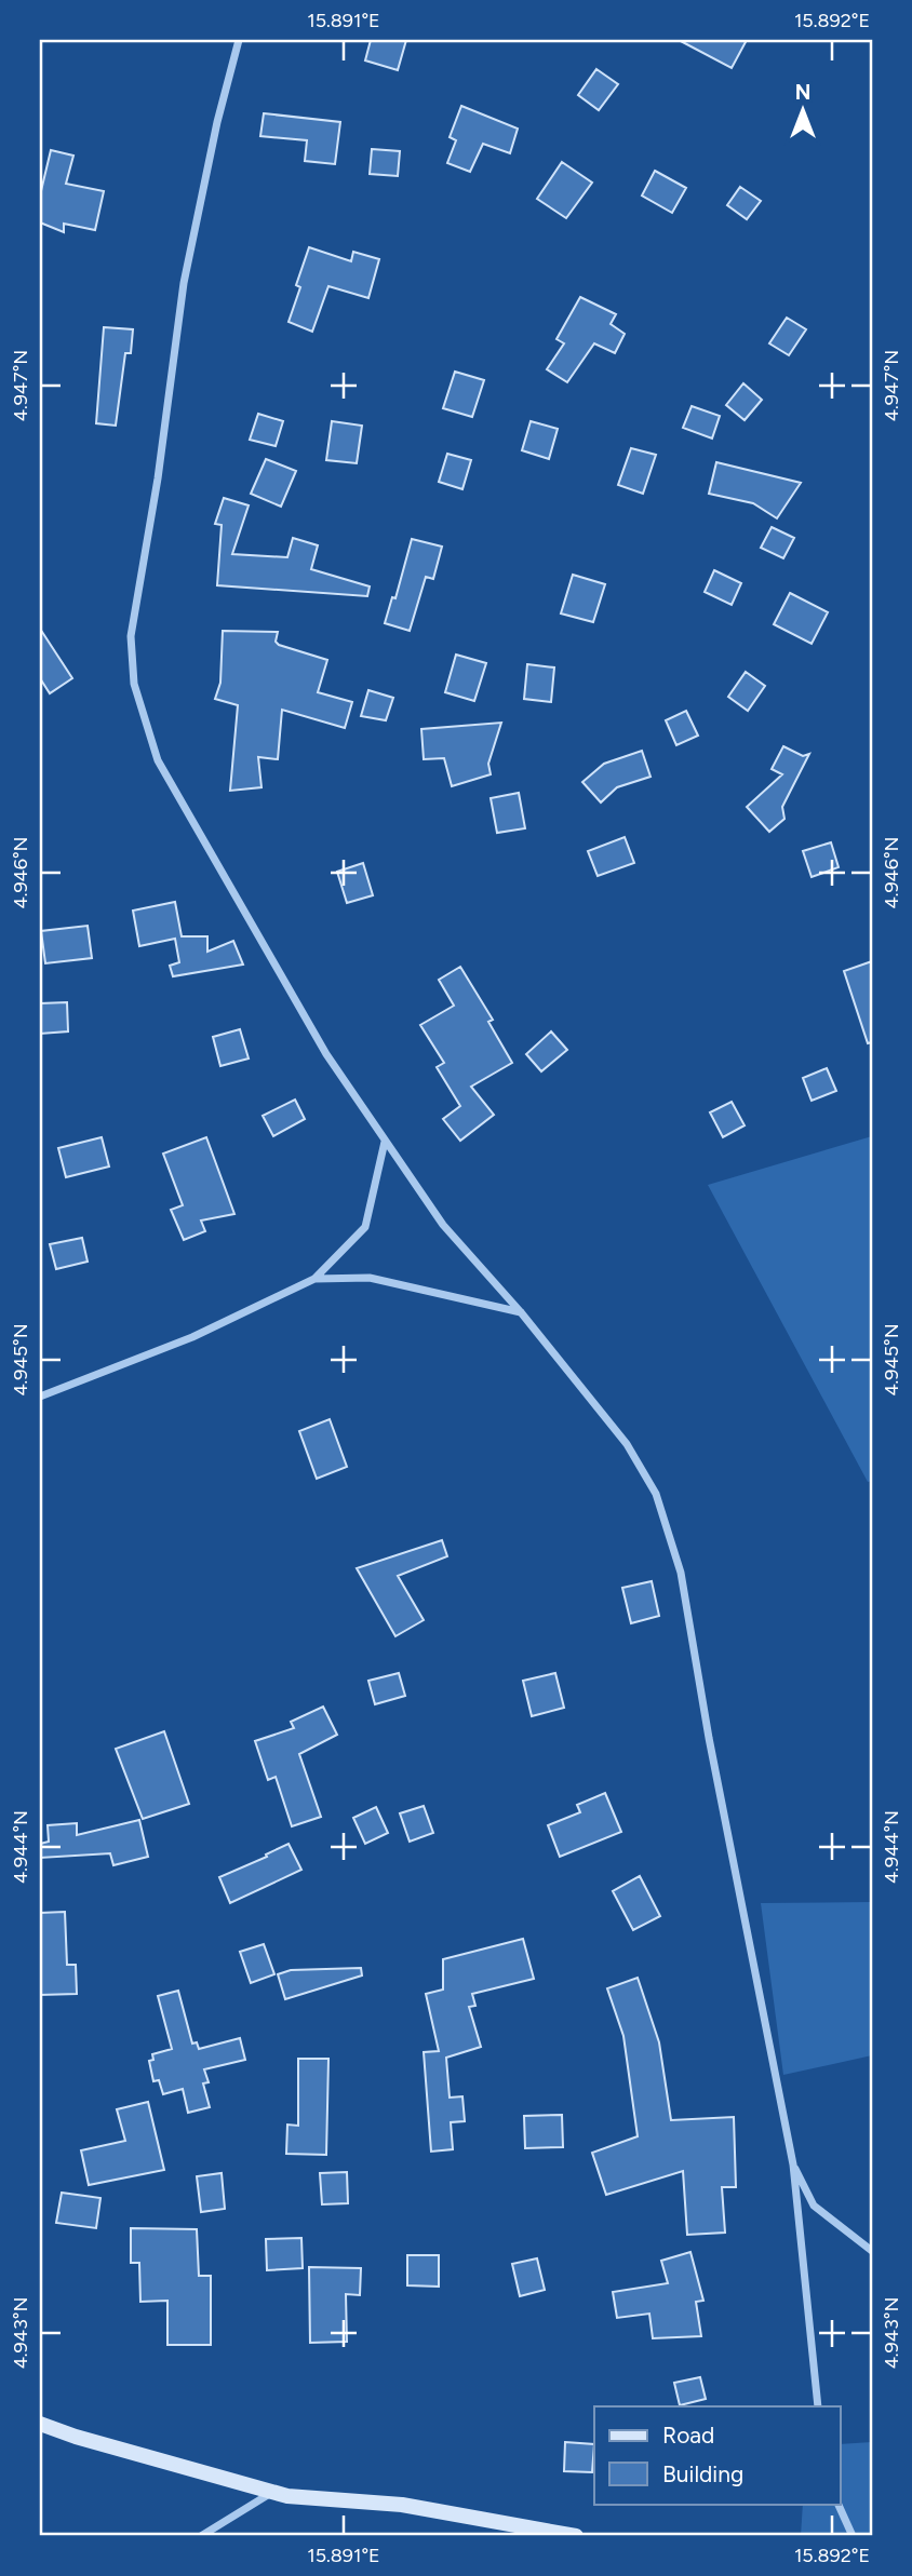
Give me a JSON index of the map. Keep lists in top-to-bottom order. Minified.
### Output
{"legend":["Road","Building"],"north":"top","coordinates":["15.891°E","15.892°E","4.947°N","4.946°N","4.945°N","4.944°N","4.943°N"]}
